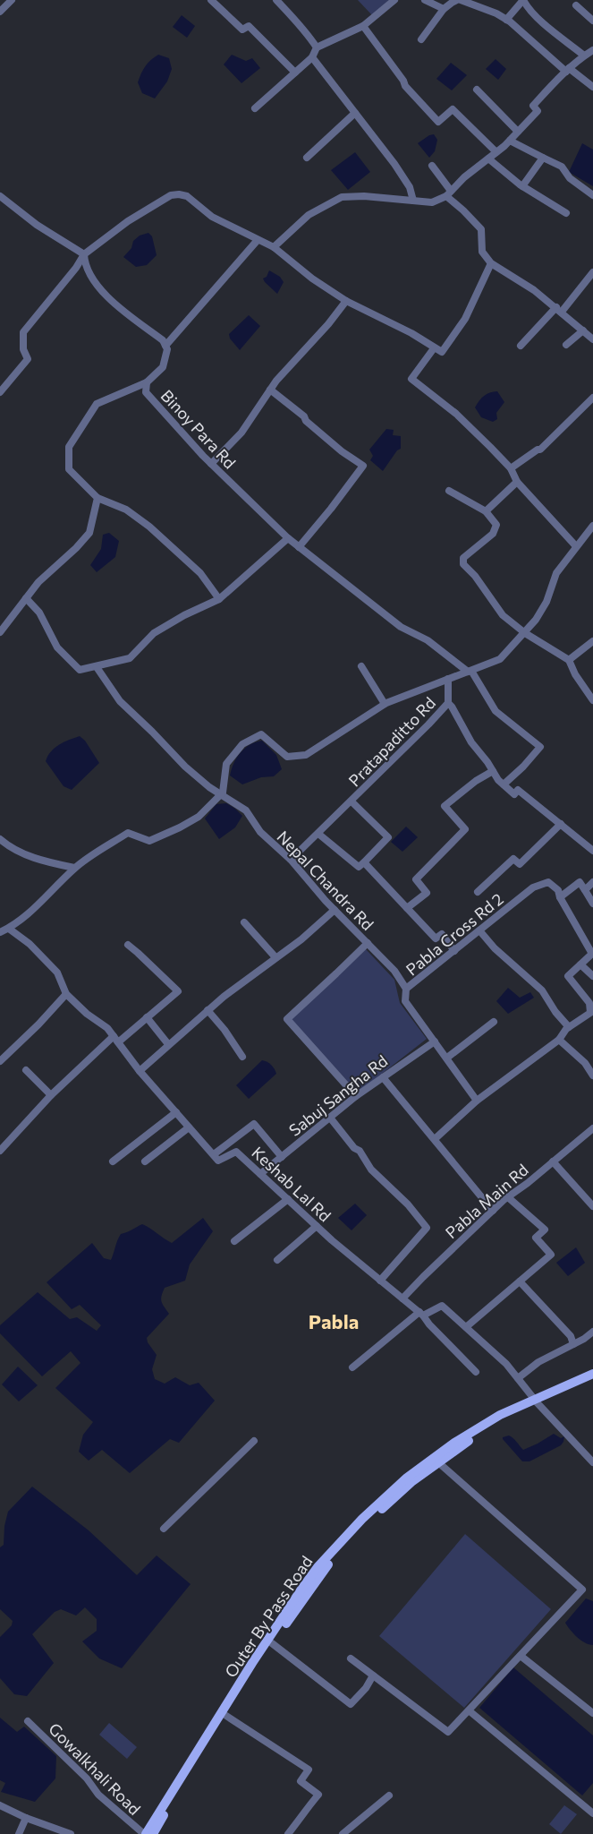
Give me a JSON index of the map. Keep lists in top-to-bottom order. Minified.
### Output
{"streets":{"main road":["Outer By Pass Road"],"street":["Binoy Para Rd","Pratapaditto Rd","Nepal Chandra Rd","Pabla Cross Rd 2","Sabuj Sangha Rd","Keshab Lal Rd","Pabla Main Rd","Gowalkhali Road"]},"crossings":[["Pratapaditto Rd","Nepal Chandra Rd"],["Nepal Chandra Rd","Pabla Cross Rd 2"],["Pabla Cross Rd 2","Sabuj Sangha Rd"],["Sabuj Sangha Rd","Keshab Lal Rd"],["Keshab Lal Rd","Pabla Main Rd"],["Outer By Pass Road","Gowalkhali Road"]],"districts":["Pabla"]}
